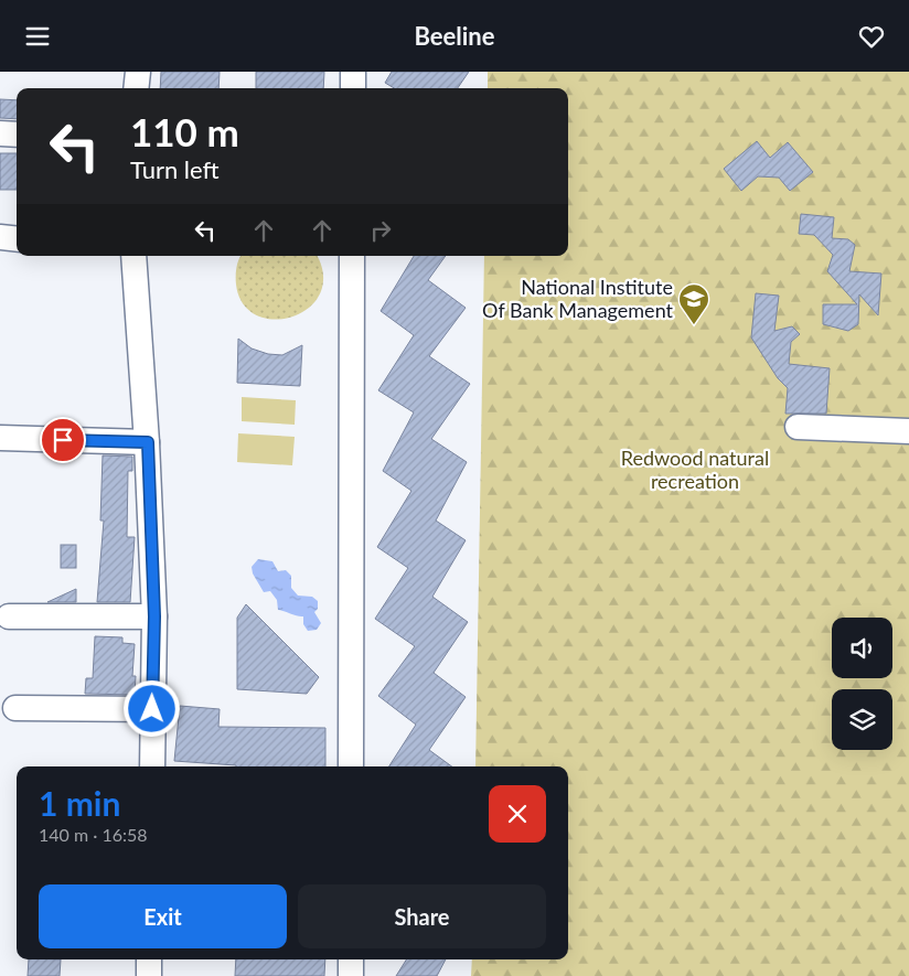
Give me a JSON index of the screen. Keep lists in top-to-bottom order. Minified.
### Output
{"parks":["Redwood natural recreation"],"places":{"school or university":["National Institute Of Bank Management"]},"page":{"header":"Beeline","turn":["110 m","Turn left"],"heading":["1 min","140 m · 16:58"],"buttons":["Exit","Share"]}}
